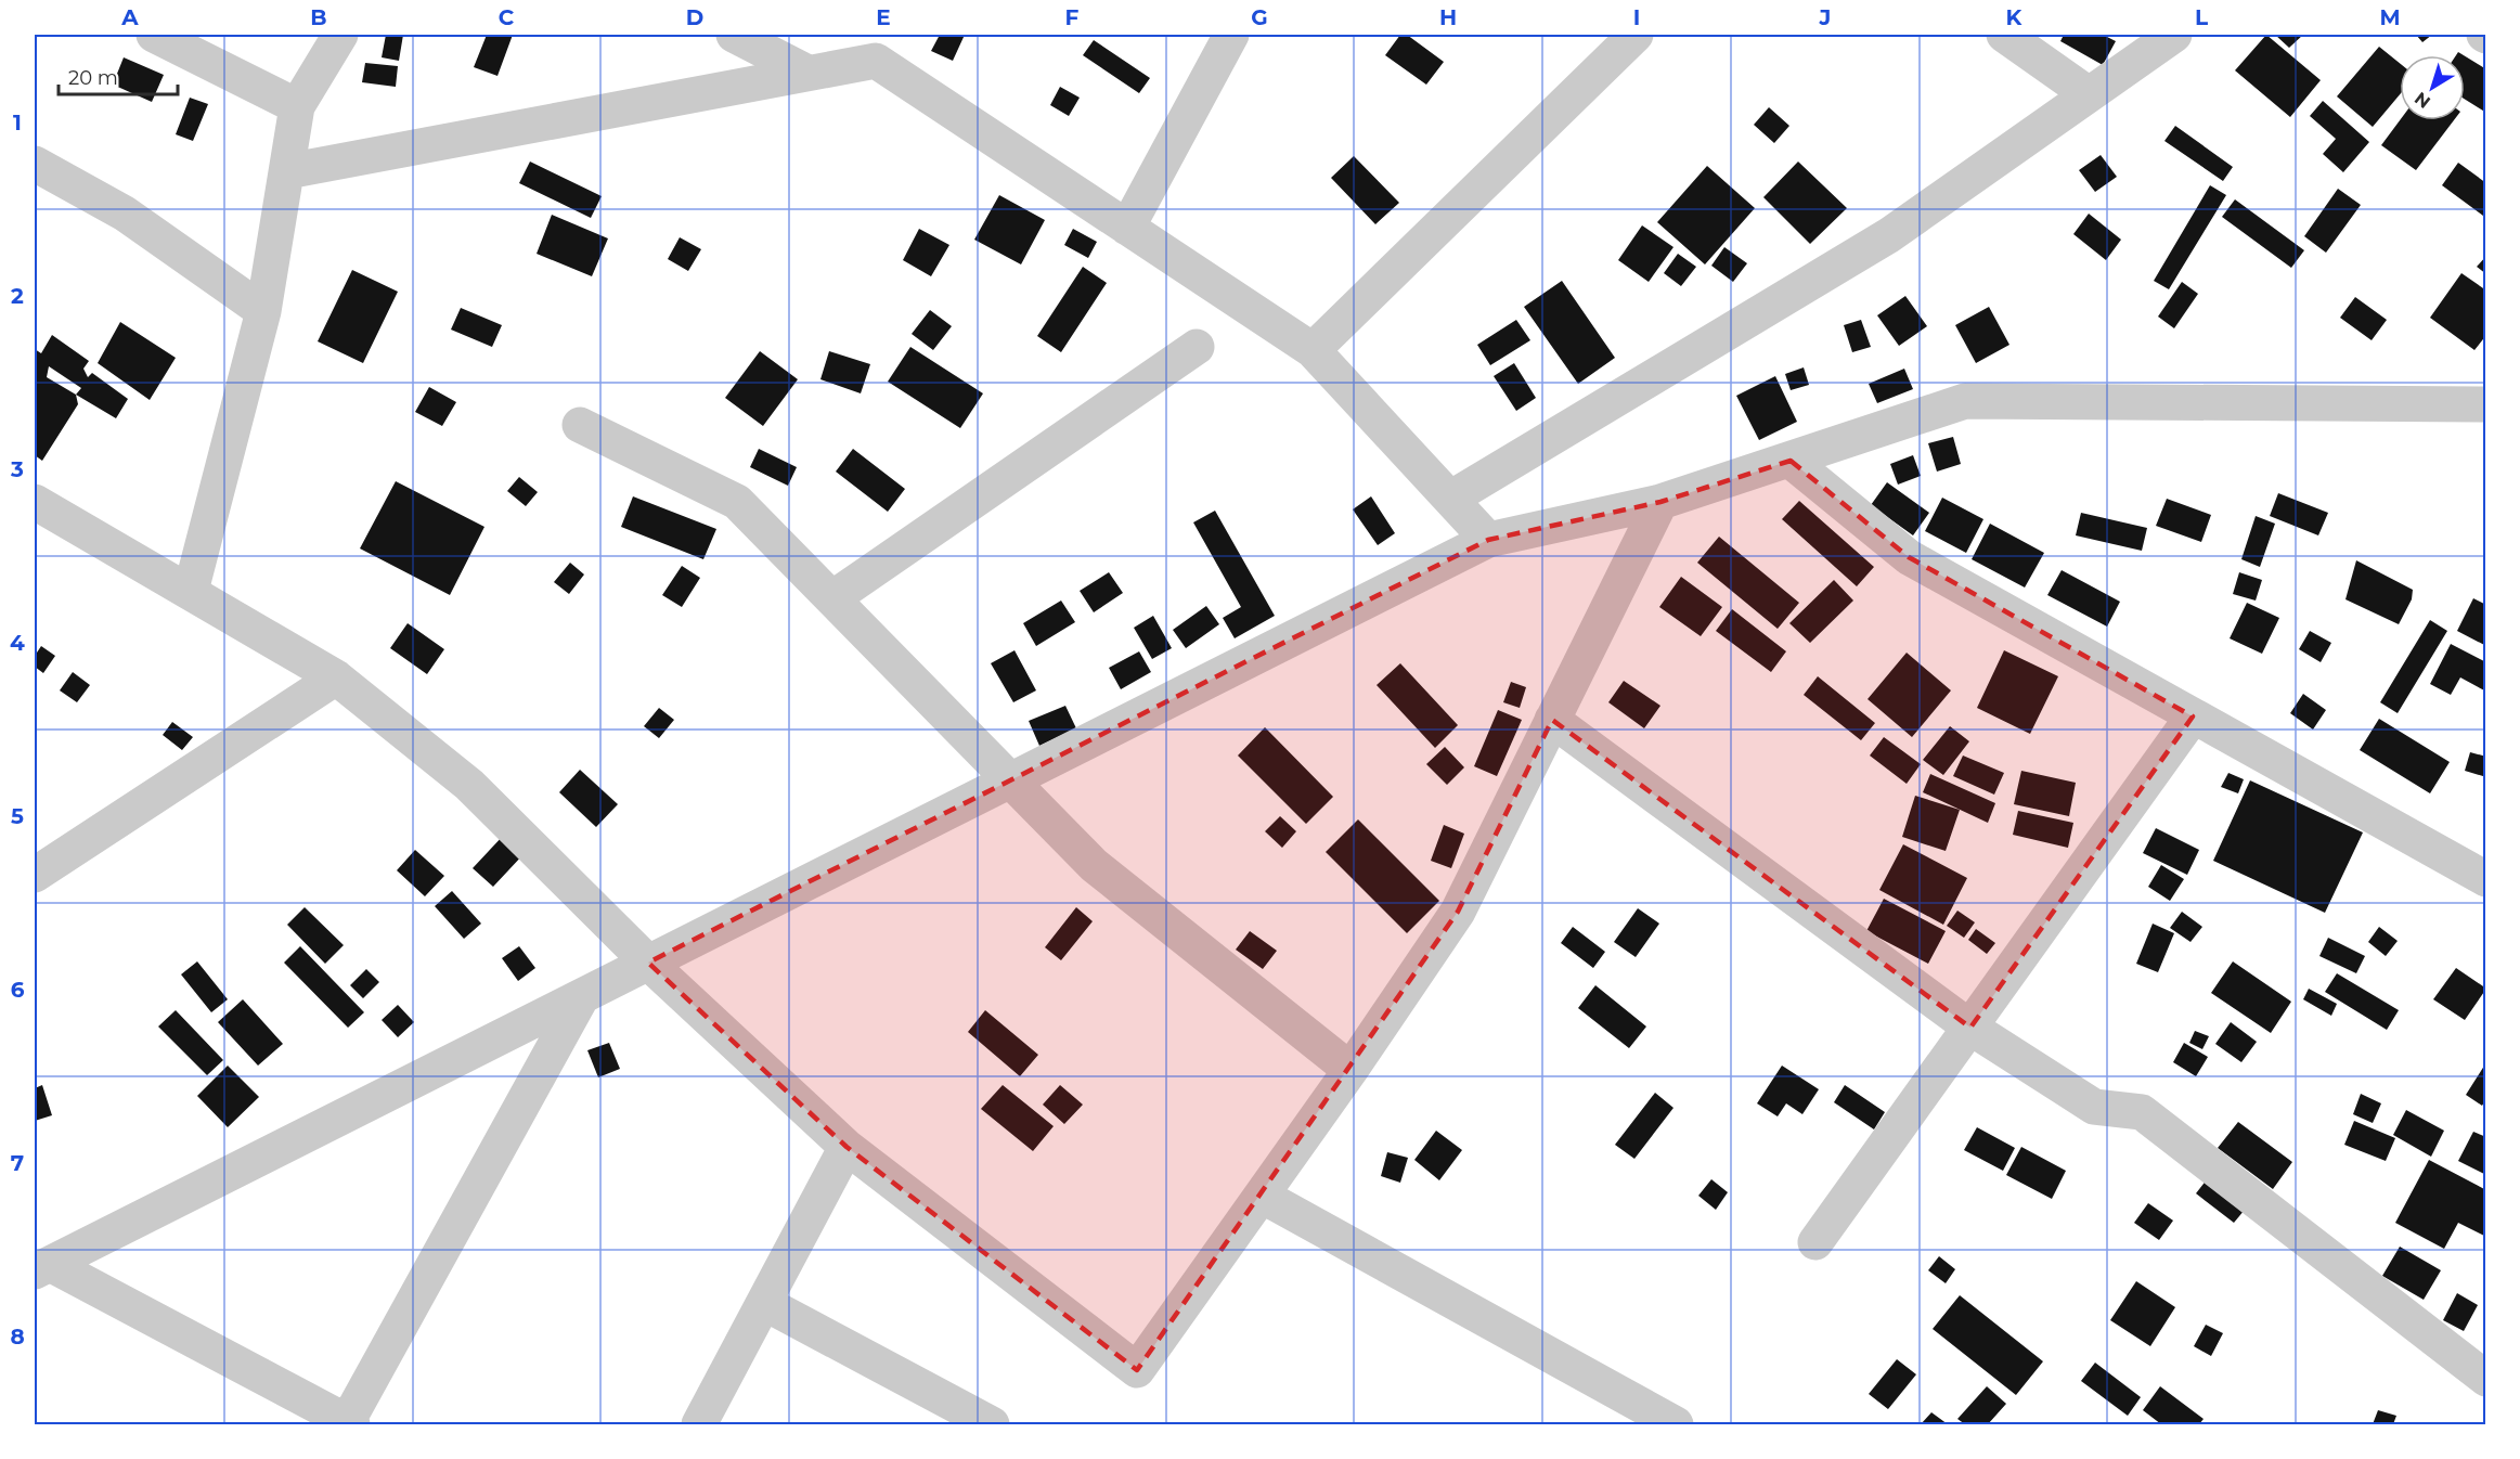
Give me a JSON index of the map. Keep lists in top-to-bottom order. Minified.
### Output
{"scale_bar":"20 m","north":"bottom left","grid":{"columns":["A","B","C","D","E","F","G","H","I","J","K","L","M"],"rows":["1","2","3","4","5","6","7","8"]}}
